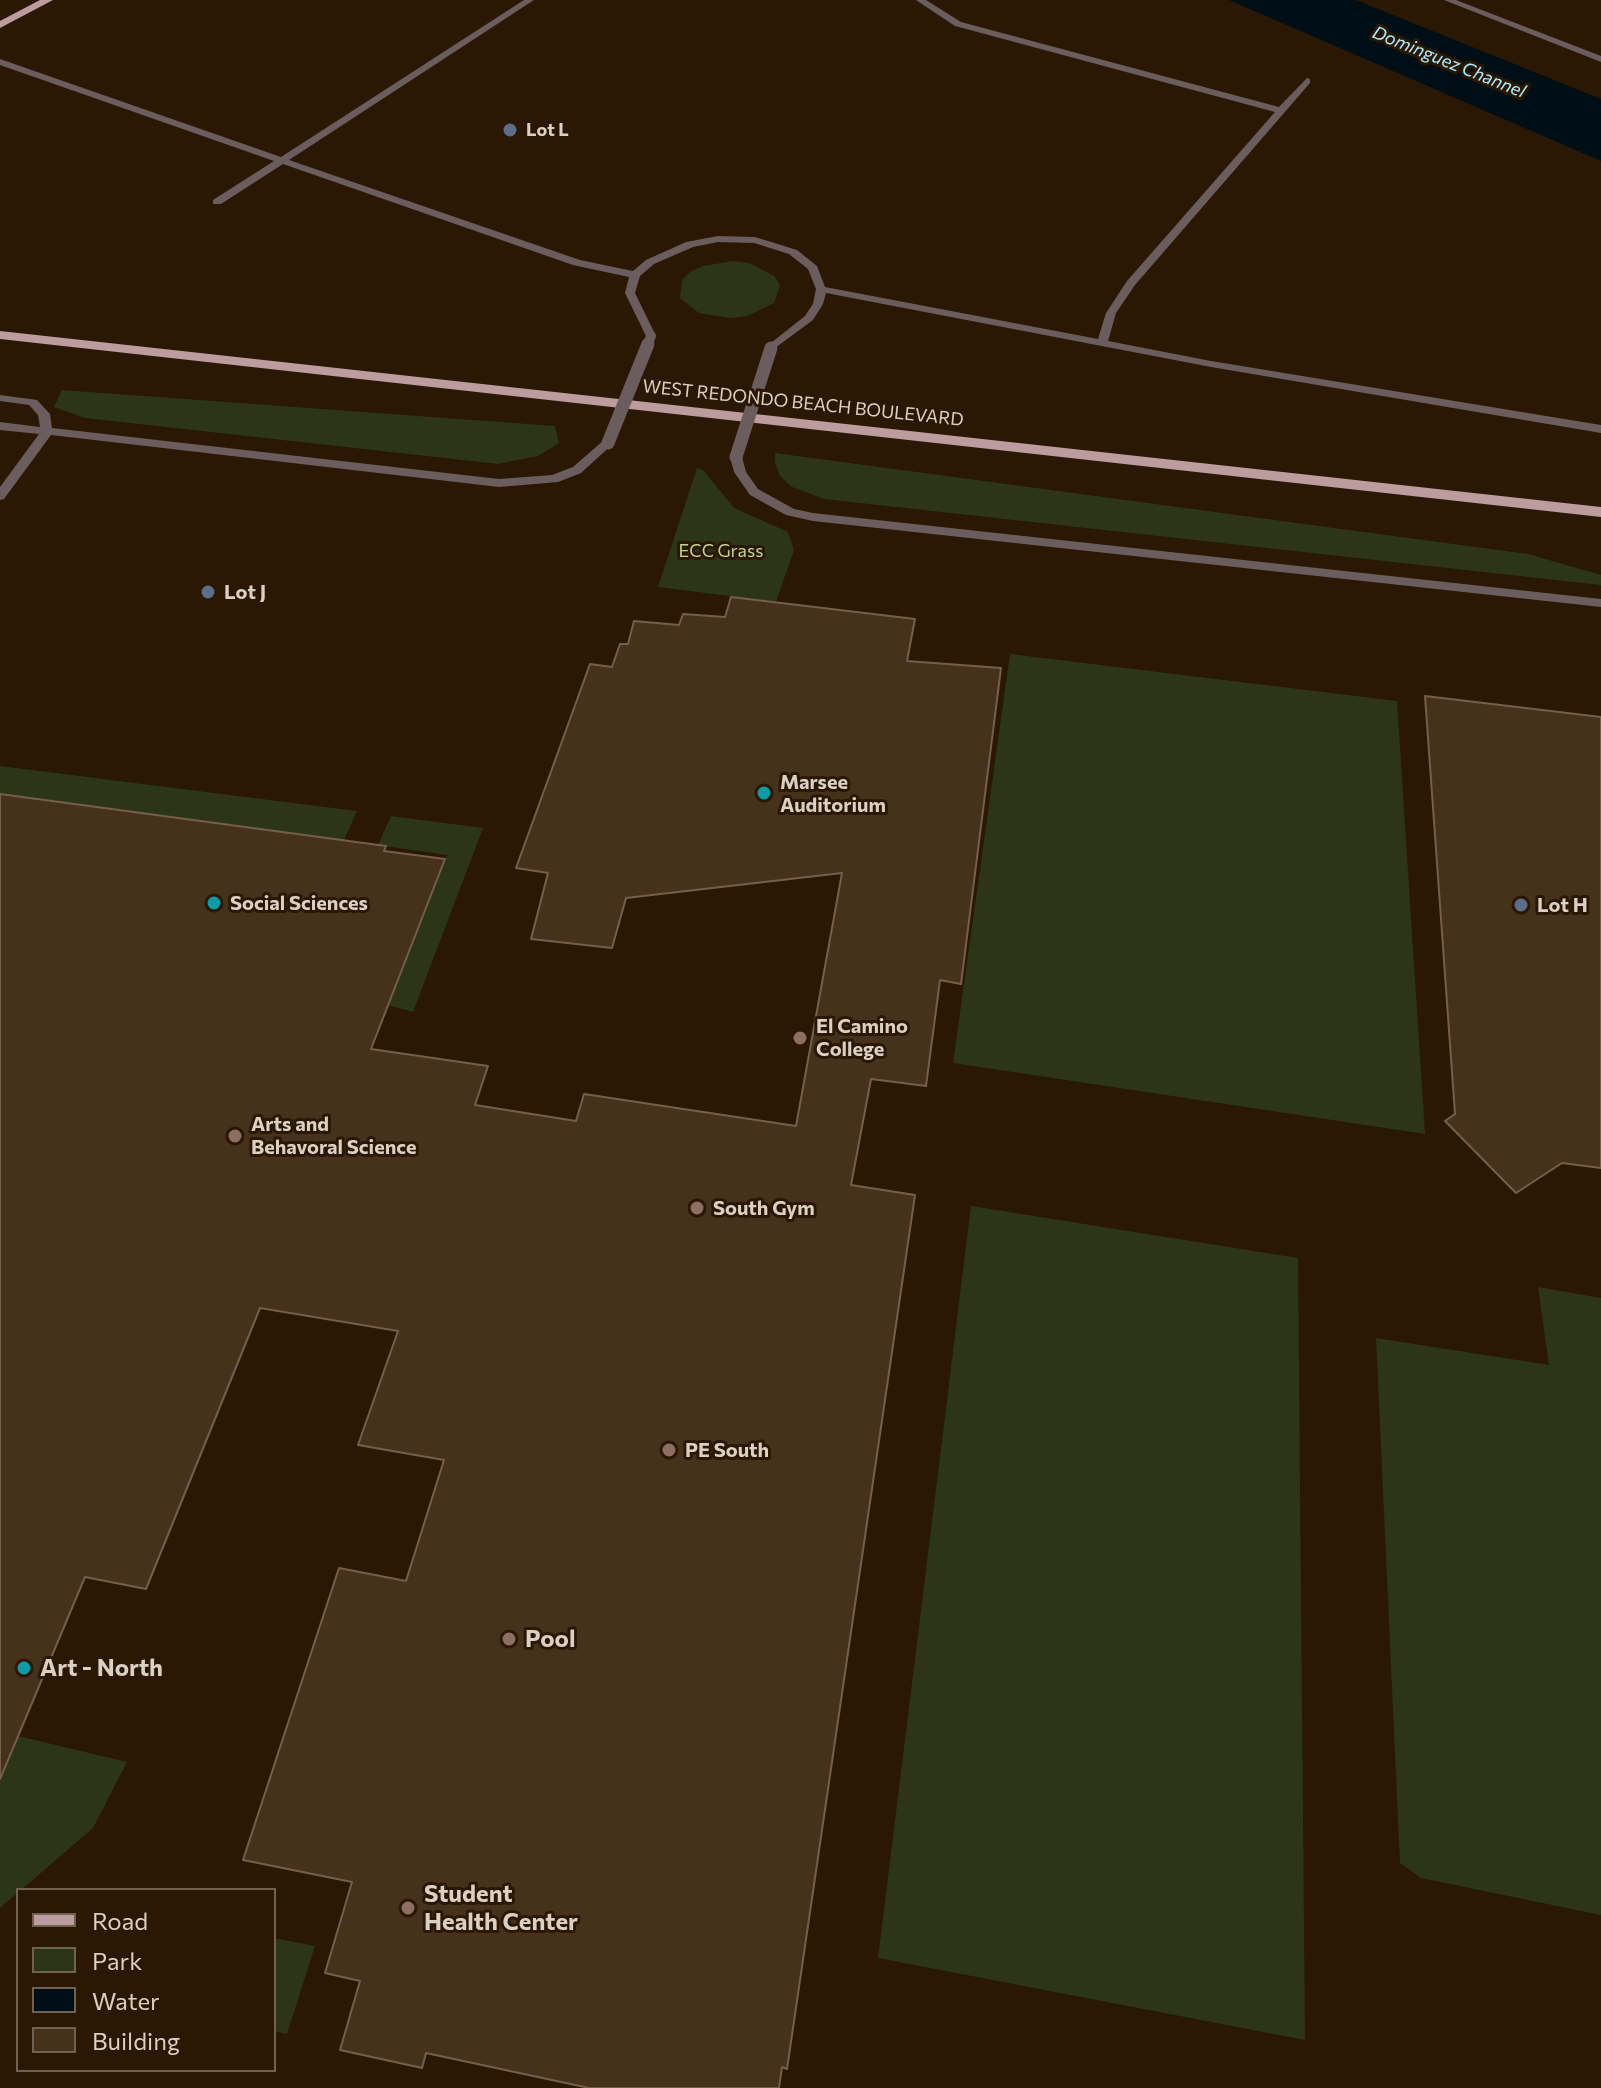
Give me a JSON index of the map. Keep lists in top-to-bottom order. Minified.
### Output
{"streets":{"main road":["WEST REDONDO BEACH BOULEVARD"]},"water":["Dominguez Channel"],"parks":["ECC Grass"],"places":["Lot L","Lot J","Marsee Auditorium","Social Sciences","Lot H","El Camino College","Arts and Behavoral Science","South Gym","PE South","Pool","Art - North","Student Health Center"],"legend":["Road","Park","Water","Building"]}
